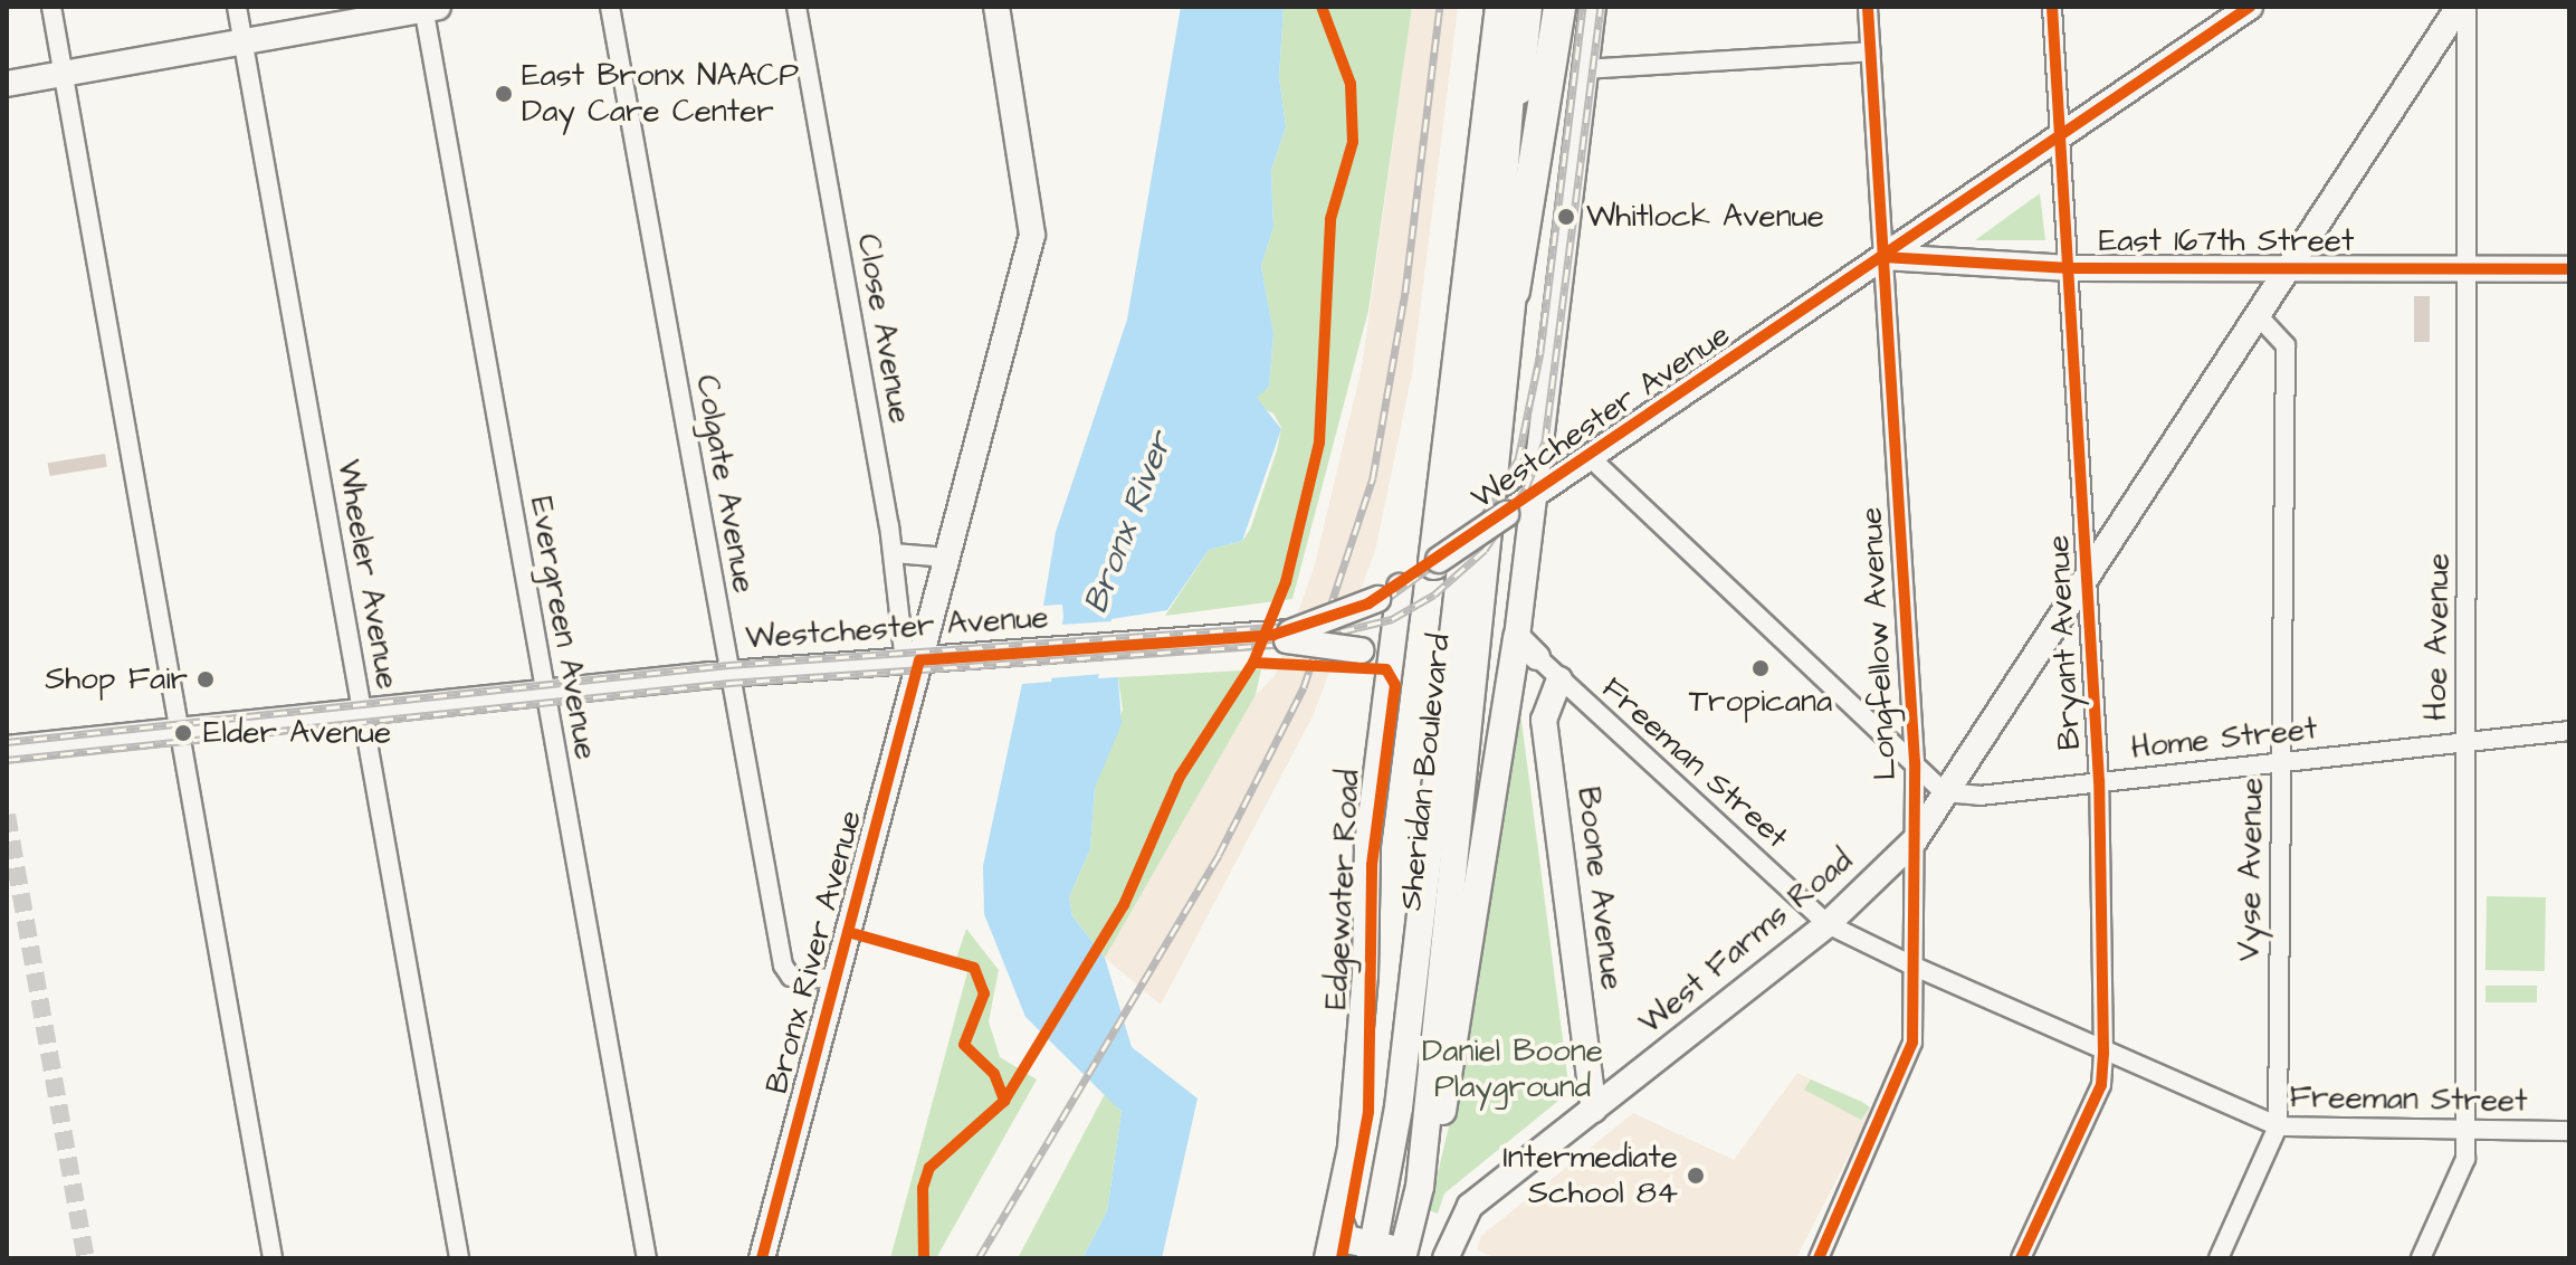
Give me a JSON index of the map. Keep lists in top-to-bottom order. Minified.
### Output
{"streets":{"main road":["East 167th Street","Westchester Avenue","Sheridan Boulevard","Boone Avenue","Edgewater Road","West Farms Road","Bronx River Avenue"],"street":["Close Avenue","Colgate Avenue","Wheeler Avenue","Evergreen Avenue","Hoe Avenue","Bryant Avenue","Longfellow Avenue","Home Street","Freeman Street","Vyse Avenue"]},"crossings":[["East 167th Street","Westchester Avenue"],["East 167th Street","Hoe Avenue"],["East 167th Street","Bryant Avenue"],["East 167th Street","Longfellow Avenue"],["East 167th Street","West Farms Road"],["Close Avenue","Westchester Avenue"],["Close Avenue","Bronx River Avenue"],["Westchester Avenue","Colgate Avenue"],["Westchester Avenue","Wheeler Avenue"],["Westchester Avenue","Evergreen Avenue"],["Westchester Avenue","Bryant Avenue"],["Westchester Avenue","Longfellow Avenue"],["Westchester Avenue","Edgewater Road"],["Westchester Avenue","Bronx River Avenue"],["Colgate Avenue","Bronx River Avenue"],["Hoe Avenue","Home Street"],["Hoe Avenue","Freeman Street"],["Bryant Avenue","Home Street"],["Bryant Avenue","Freeman Street"],["Bryant Avenue","West Farms Road"],["Longfellow Avenue","Freeman Street"],["Longfellow Avenue","West Farms Road"],["Home Street","Vyse Avenue"],["Home Street","West Farms Road"],["Freeman Street","Vyse Avenue"],["Freeman Street","Boone Avenue"],["Freeman Street","West Farms Road"],["Vyse Avenue","West Farms Road"],["Boone Avenue","West Farms Road"]],"water":["Bronx River"],"parks":["Daniel Boone Playground"],"places":["East Bronx NAACP Day Care Center","Whitlock Avenue","Tropicana","Shop Fair","Elder Avenue","Intermediate School 84"]}
